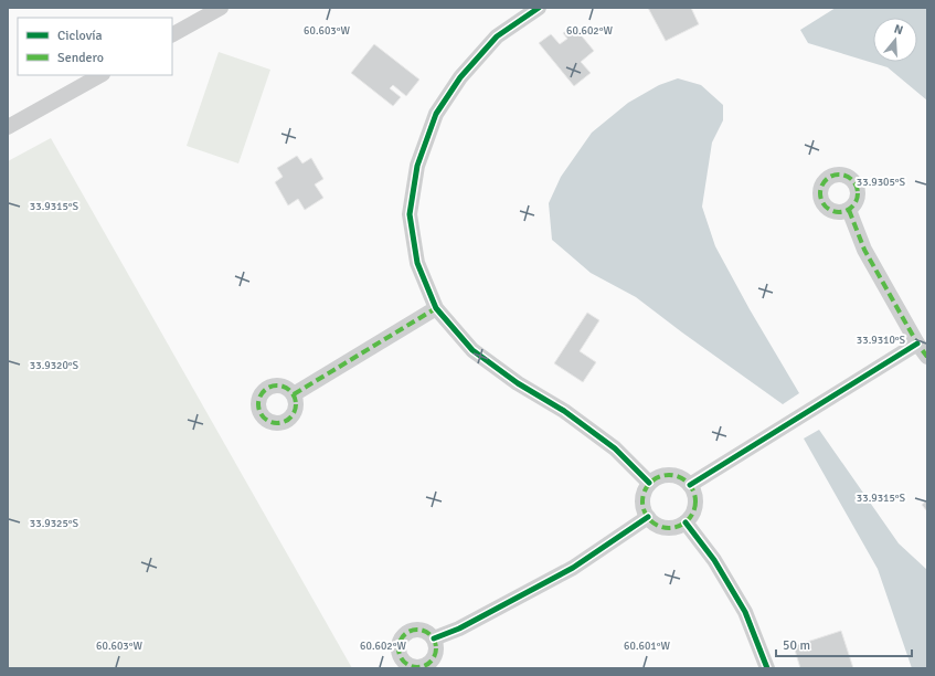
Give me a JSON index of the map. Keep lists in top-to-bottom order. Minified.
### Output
{"legend":["Ciclovía","Sendero"],"scale_bar":"50 m","north":"top","coordinates":["60.603°W","60.602°W","33.9305°S","33.9315°S","33.9310°S","33.9320°S","33.9325°S","60.601°W"]}
